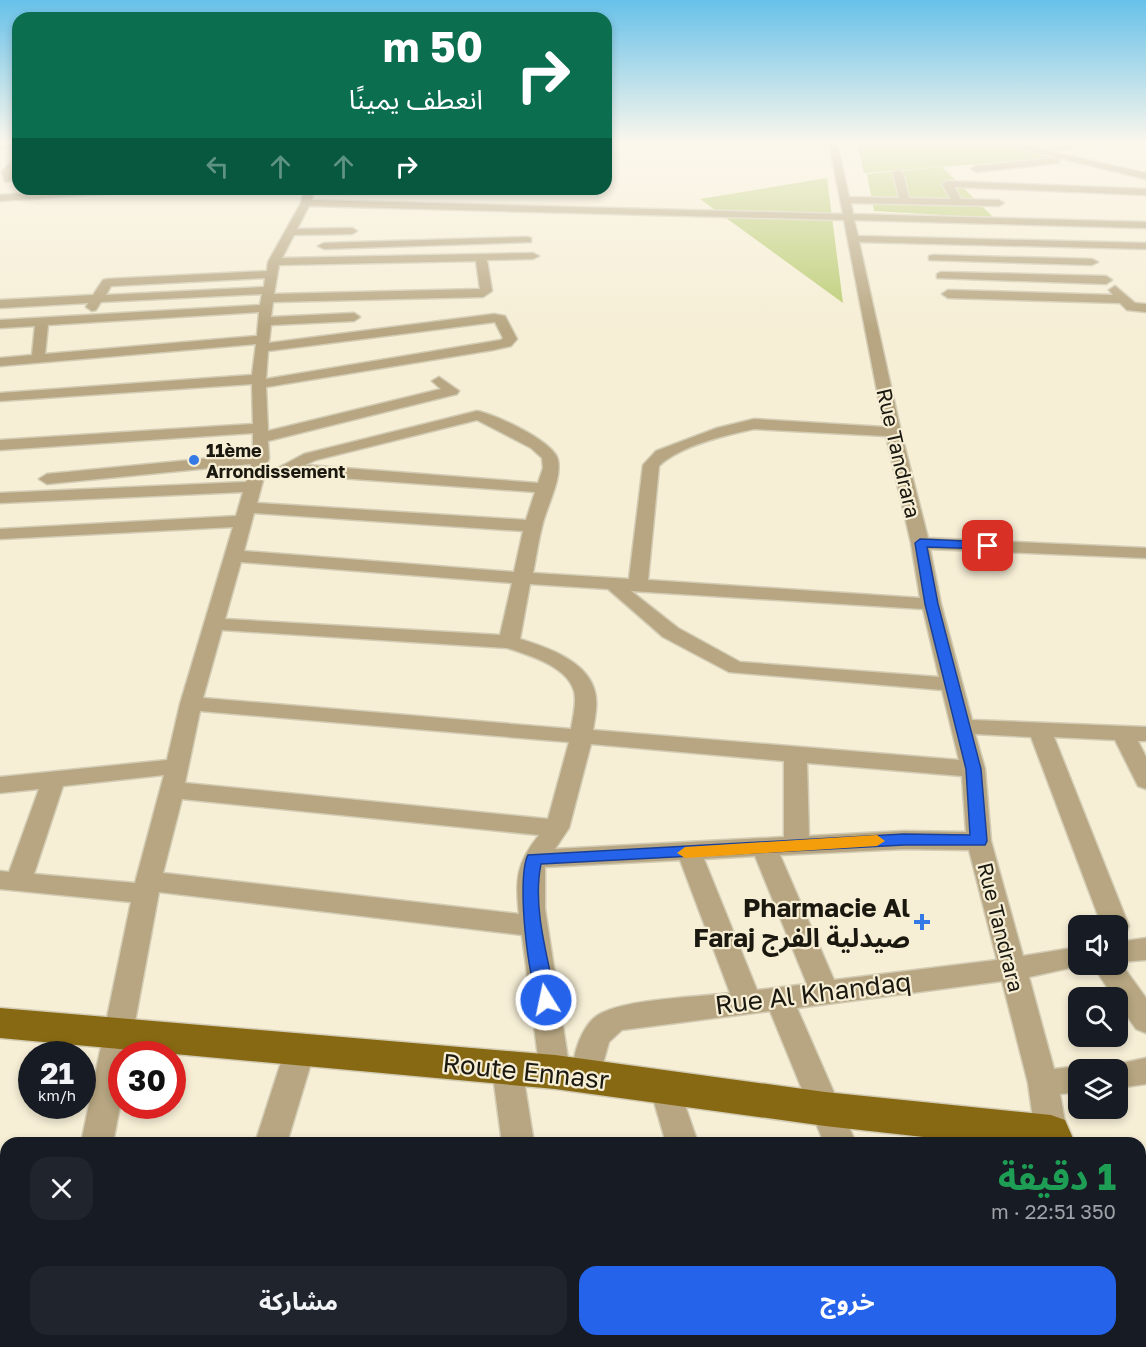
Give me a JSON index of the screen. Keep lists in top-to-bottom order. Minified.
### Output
{"streets":{"main road":["Route Ennasr"],"street":["Rue Tandrara","Rue Al Khandaq"]},"crossings":[["Rue Tandrara","Rue Al Khandaq"],["Rue Al Khandaq","Route Ennasr"]],"places":{"other":["11ème Arrondissement"],"health":["Pharmacie Al Faraj صيدلية الفرج"]},"page":{"turn":["50 m","انعطف يمينًا"],"speed":"21 km/h","limit":"30","heading":["1 دقيقة","350 m · 22:51"],"buttons":["خروج","مشاركة"]}}
